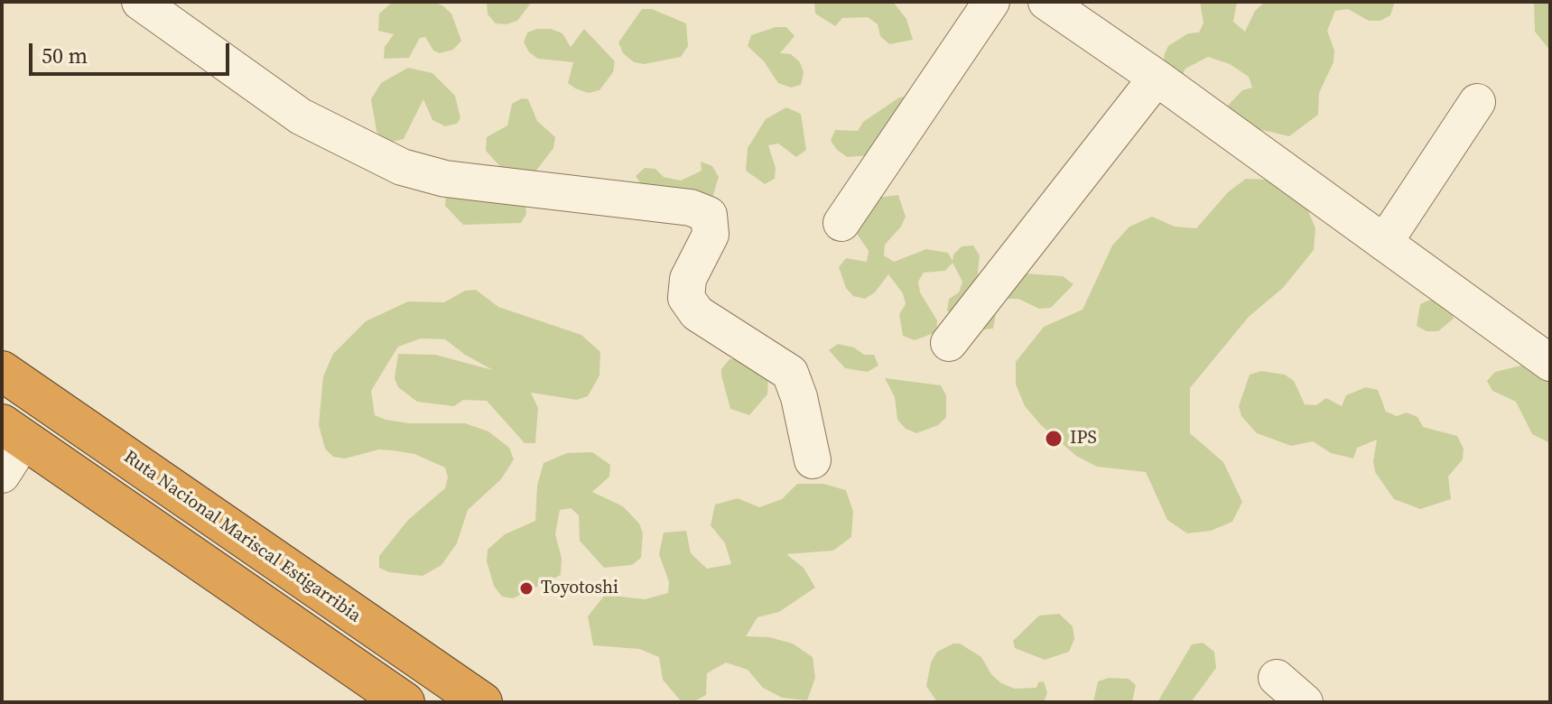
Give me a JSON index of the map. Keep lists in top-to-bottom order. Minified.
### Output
{"streets":{"highway":["Ruta Nacional Mariscal Estigarribia"]},"places":["IPS","Toyotoshi"],"scale_bar":"50 m"}
